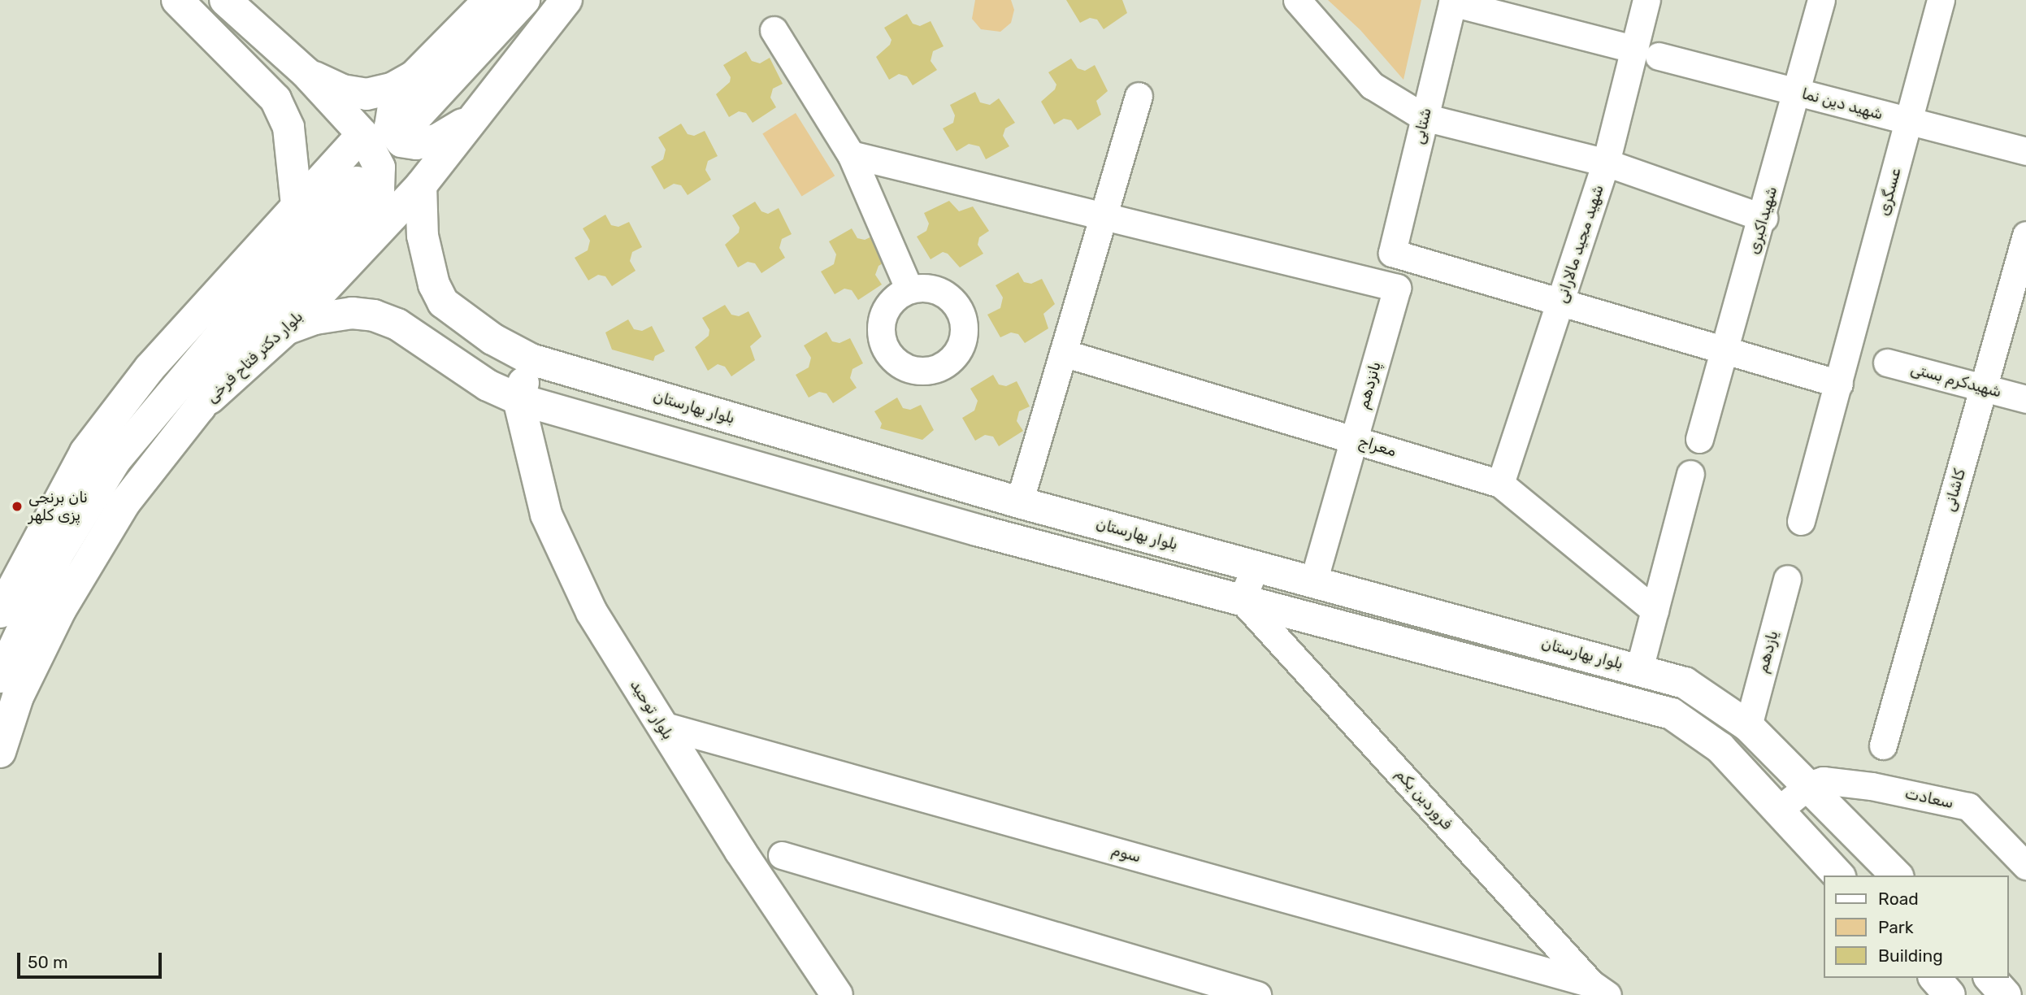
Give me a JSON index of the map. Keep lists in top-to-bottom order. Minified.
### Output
{"streets":{"main road":["بلوار دکتر فتاح فرخی","بلوار بهارستان","بلوار توحید"],"street":["شهید دین نما","شتابی","عسگری","شهیداکبری","شهید مجید مالارانی","شهیدکرم بستی","پانزدهم","معراج","کاشانی","یازدهم","سعادت","فروردین یکم","سوم"]},"crossings":[["شهید دین نما","عسگری"],["شهید دین نما","شهیداکبری"],["شتابی","شهید مجید مالارانی"],["شهید مجید مالارانی","معراج"],["بلوار دکتر فتاح فرخی","بلوار بهارستان"],["شهیدکرم بستی","کاشانی"],["پانزدهم","بلوار بهارستان"],["پانزدهم","معراج"],["بلوار بهارستان","یازدهم"],["بلوار بهارستان","سعادت"],["بلوار توحید","سوم"],["فروردین یکم","سوم"]],"places":["نان برنجی پزی کلهر"],"legend":["Road","Park","Building"],"scale_bar":"50 m"}
